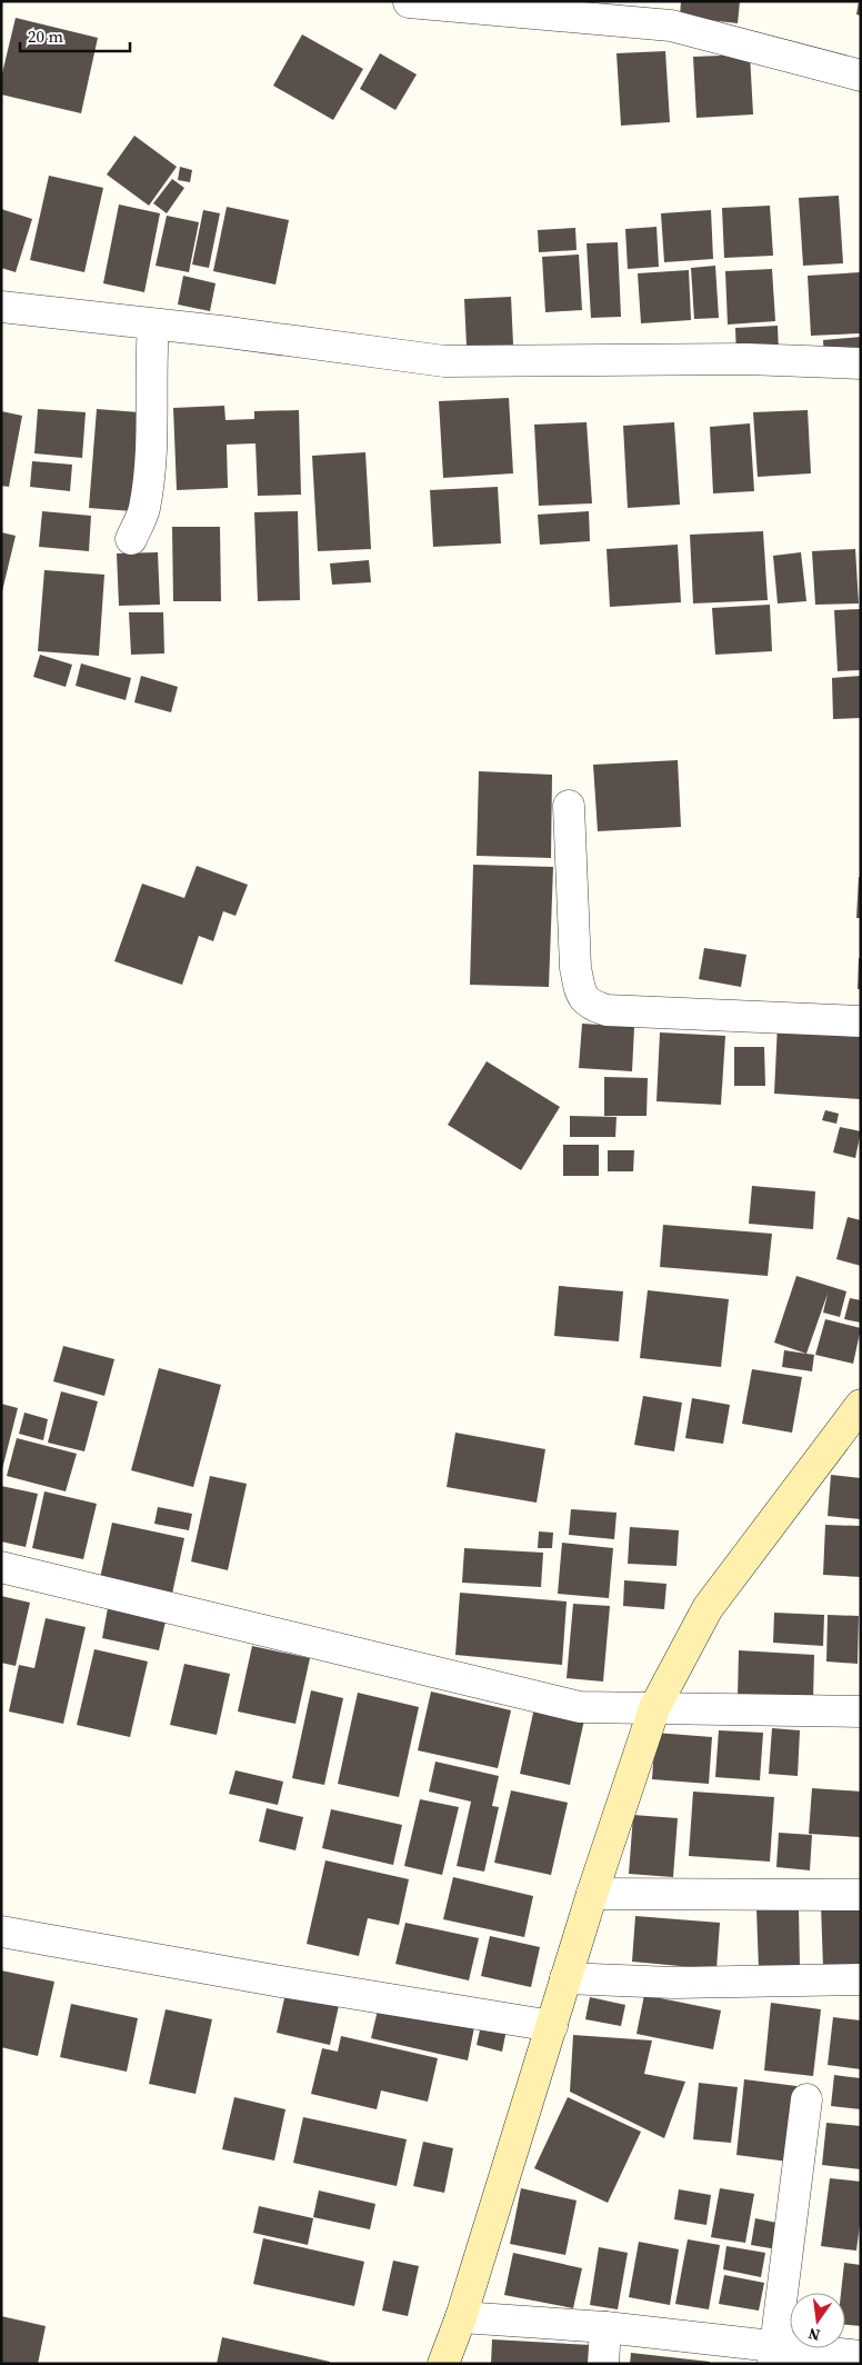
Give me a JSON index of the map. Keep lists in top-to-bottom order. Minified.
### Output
{"scale_bar":"20 m","north":"bottom"}
